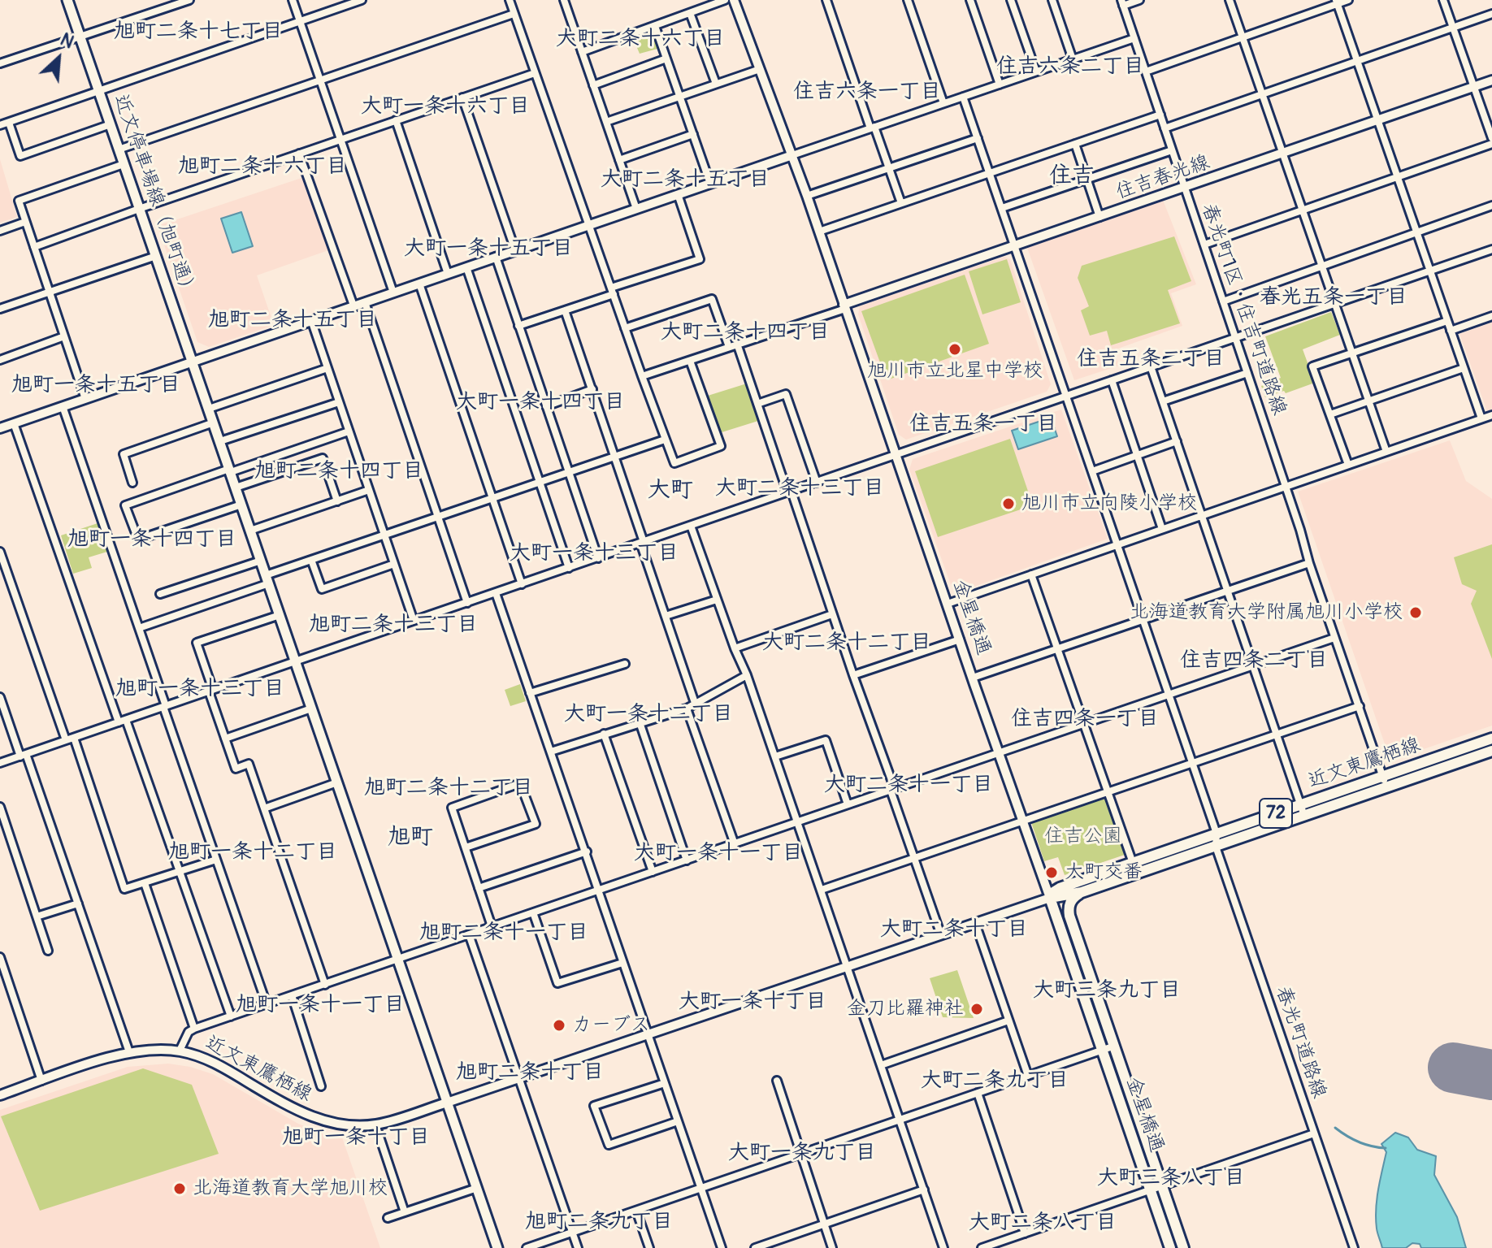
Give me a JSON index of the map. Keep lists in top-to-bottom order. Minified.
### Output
{"streets":{"main road":["近文停車場線（旭町通）","金星橋通","近文東鷹栖線","72"],"street":["住吉春光線","春光町1区・住吉町道路線","春光町道路線"]},"crossings":[["住吉春光線","春光町1区・住吉町道路線"],["住吉春光線","金星橋通"],["近文停車場線（旭町通）","近文東鷹栖線"],["春光町1区・住吉町道路線","近文東鷹栖線"],["金星橋通","近文東鷹栖線"],["金星橋通","72"],["近文東鷹栖線","72"],["近文東鷹栖線","春光町道路線"]],"districts":["旭町二条十七丁目","大町二条十六丁目","住吉六条二丁目","住吉六条一丁目","大町一条十六丁目","旭町二条十六丁目","住吉","大町二条十五丁目","大町一条十五丁目","春光五条一丁目","旭町二条十五丁目","大町二条十四丁目","住吉五条二丁目","旭町一条十五丁目","大町一条十四丁目","住吉五条一丁目","旭町二条十四丁目","大町二条十三丁目","大町","旭町一条十四丁目","大町一条十三丁目","旭町二条十三丁目","大町二条十二丁目","住吉四条二丁目","旭町一条十三丁目","大町一条十二丁目","住吉四条一丁目","大町二条十一丁目","旭町二条十二丁目","旭町","旭町一条十二丁目","大町一条十一丁目","大町二条十丁目","旭町二条十一丁目","大町三条九丁目","大町一条十丁目","旭町一条十一丁目","旭町二条十丁目","大町二条九丁目","旭町一条十丁目","大町一条九丁目","大町三条八丁目","旭町二条九丁目","大町二条八丁目"],"parks":["住吉公園"],"places":["旭川市立北星中学校","旭川市立向陵小学校","北海道教育大学附属旭川小学校","大町交番","金刀比羅神社","カーブス","北海道教育大学旭川校"],"north":"top right"}
